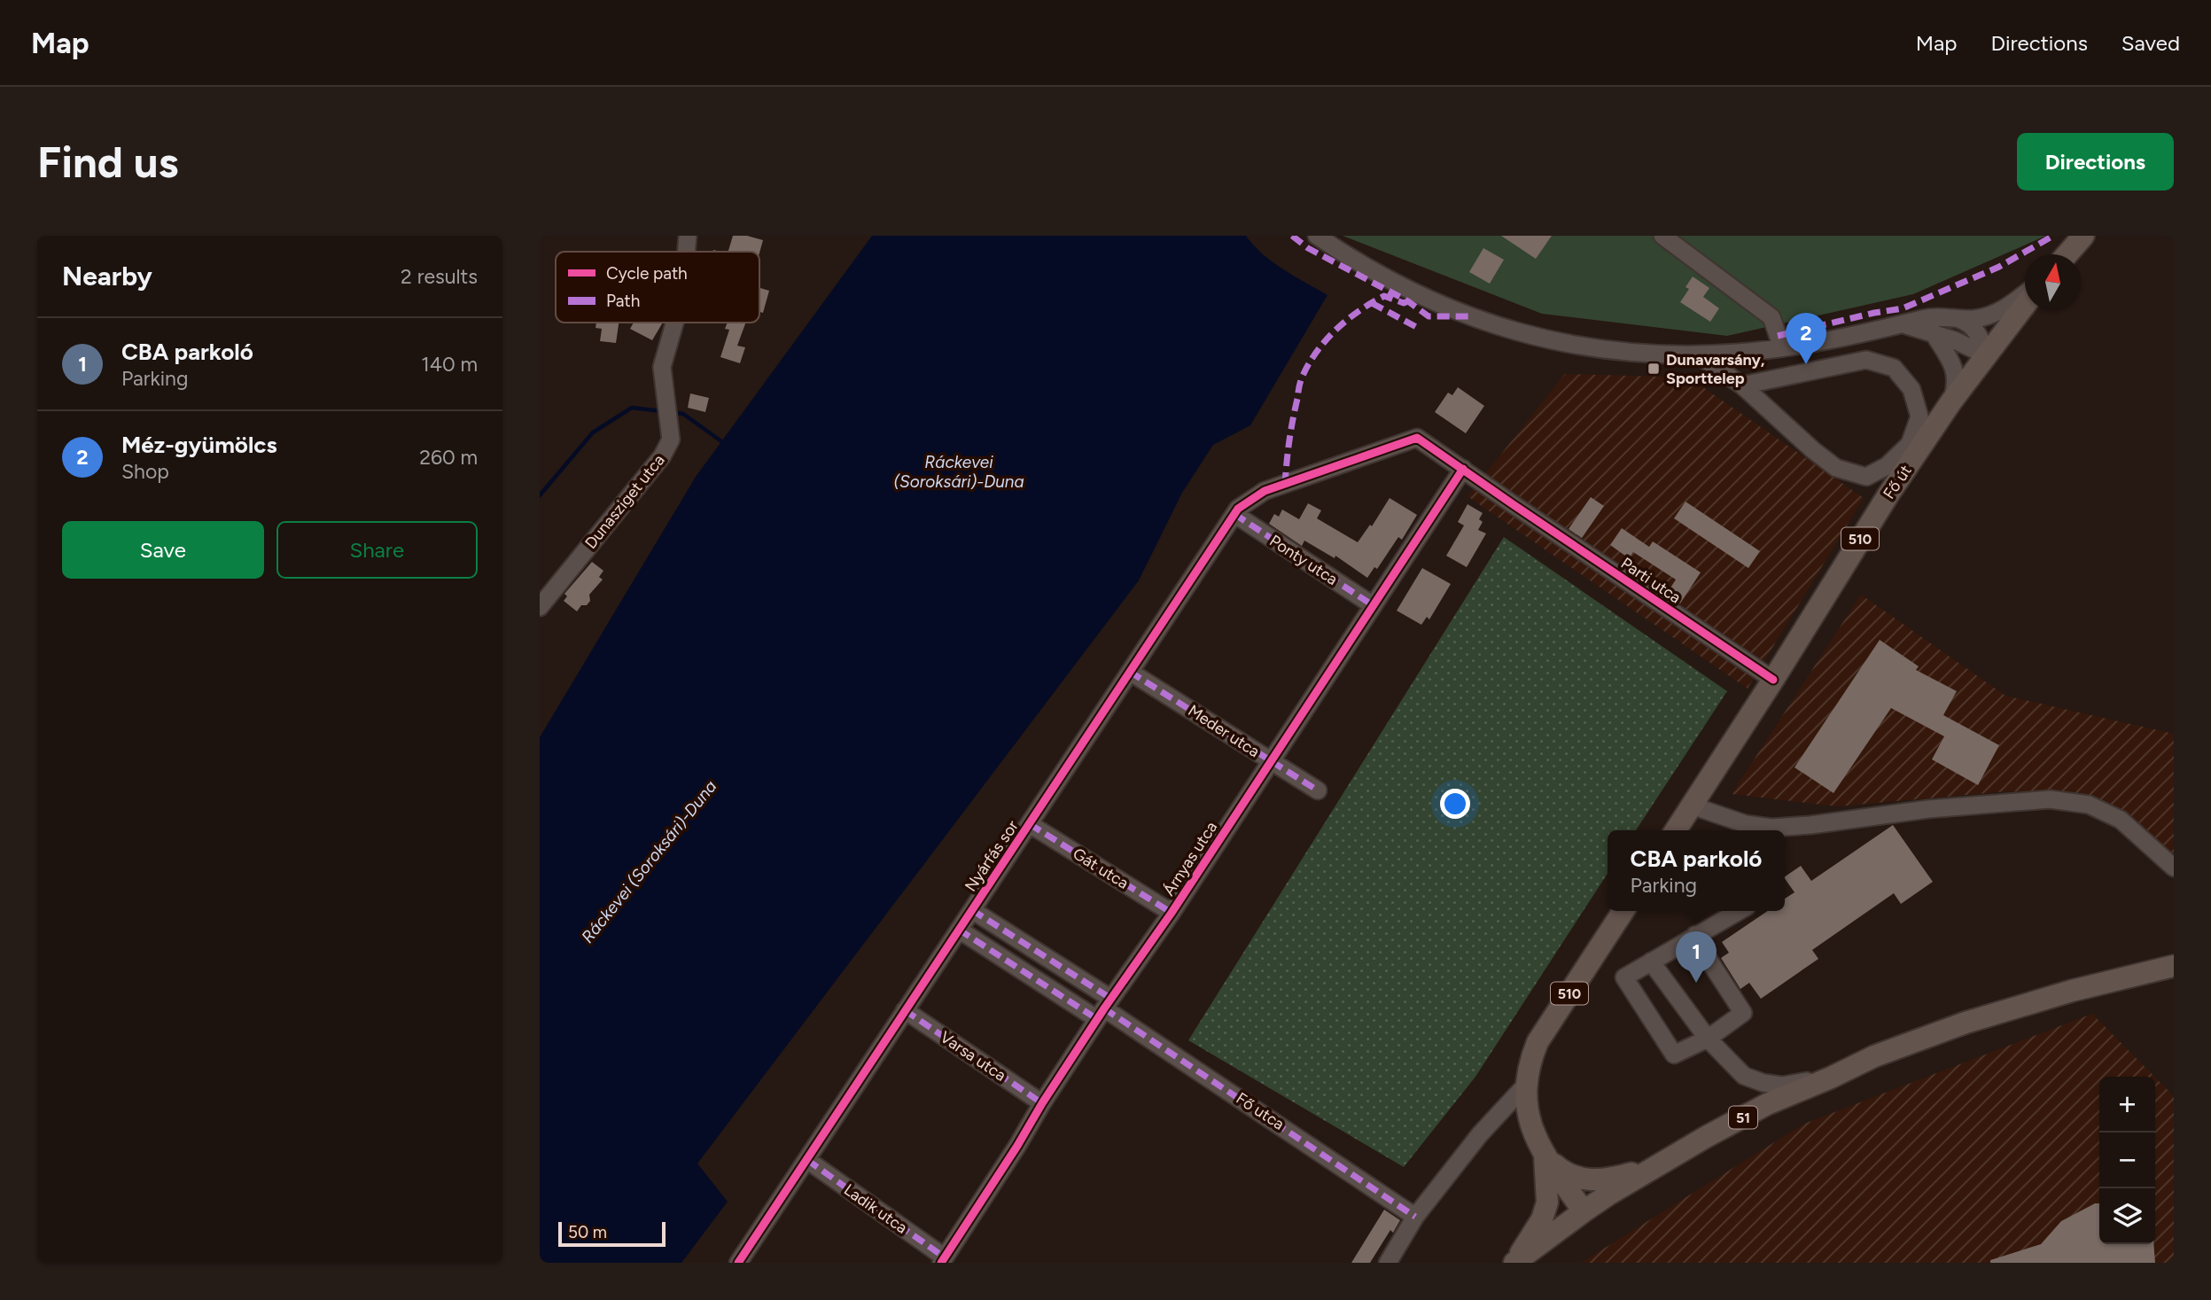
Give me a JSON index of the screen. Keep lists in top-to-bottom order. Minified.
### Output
{"streets":{"main road":["Fő út","510","51"],"street":["Dunasziget utca","Ponty utca","Parti utca","Meder utca","Nyárfás sor","Árnyas utca","Gát utca","Varsa utca","Fő utca","Ladik utca"]},"crossings":[["Fő út","510"],["Fő út","Parti utca"],["510","Parti utca"],["510","51"],["Ponty utca","Nyárfás sor"],["Ponty utca","Árnyas utca"],["Parti utca","Nyárfás sor"],["Parti utca","Árnyas utca"],["Meder utca","Nyárfás sor"],["Meder utca","Árnyas utca"],["Nyárfás sor","Árnyas utca"],["Nyárfás sor","Gát utca"],["Nyárfás sor","Varsa utca"],["Nyárfás sor","Fő utca"],["Nyárfás sor","Ladik utca"],["Árnyas utca","Gát utca"],["Árnyas utca","Varsa utca"],["Árnyas utca","Fő utca"],["Árnyas utca","Ladik utca"]],"water":["Ráckevei (Soroksári)-Duna"],"places":{"transit":["Dunavarsány, Sporttelep"]},"legend":["Cycle path","Path"],"scale_bar":"50 m","north":"top","page":{"header":"Map","nav":["Map","Directions","Saved"],"buttons":["Directions",["Save","Share"]],"title":"Find us","heading":["Nearby","2 results"],"pins":["2","1"],"list":[{"mark":"1","name":"CBA parkoló","note":"Parking","value":"140 m"},{"mark":"2","name":"Méz-gyümölcs","note":"Shop","value":"260 m"}],"popup":["CBA parkoló","Parking"],"map_buttons":["+","−"],"scale":"50 m"}}
